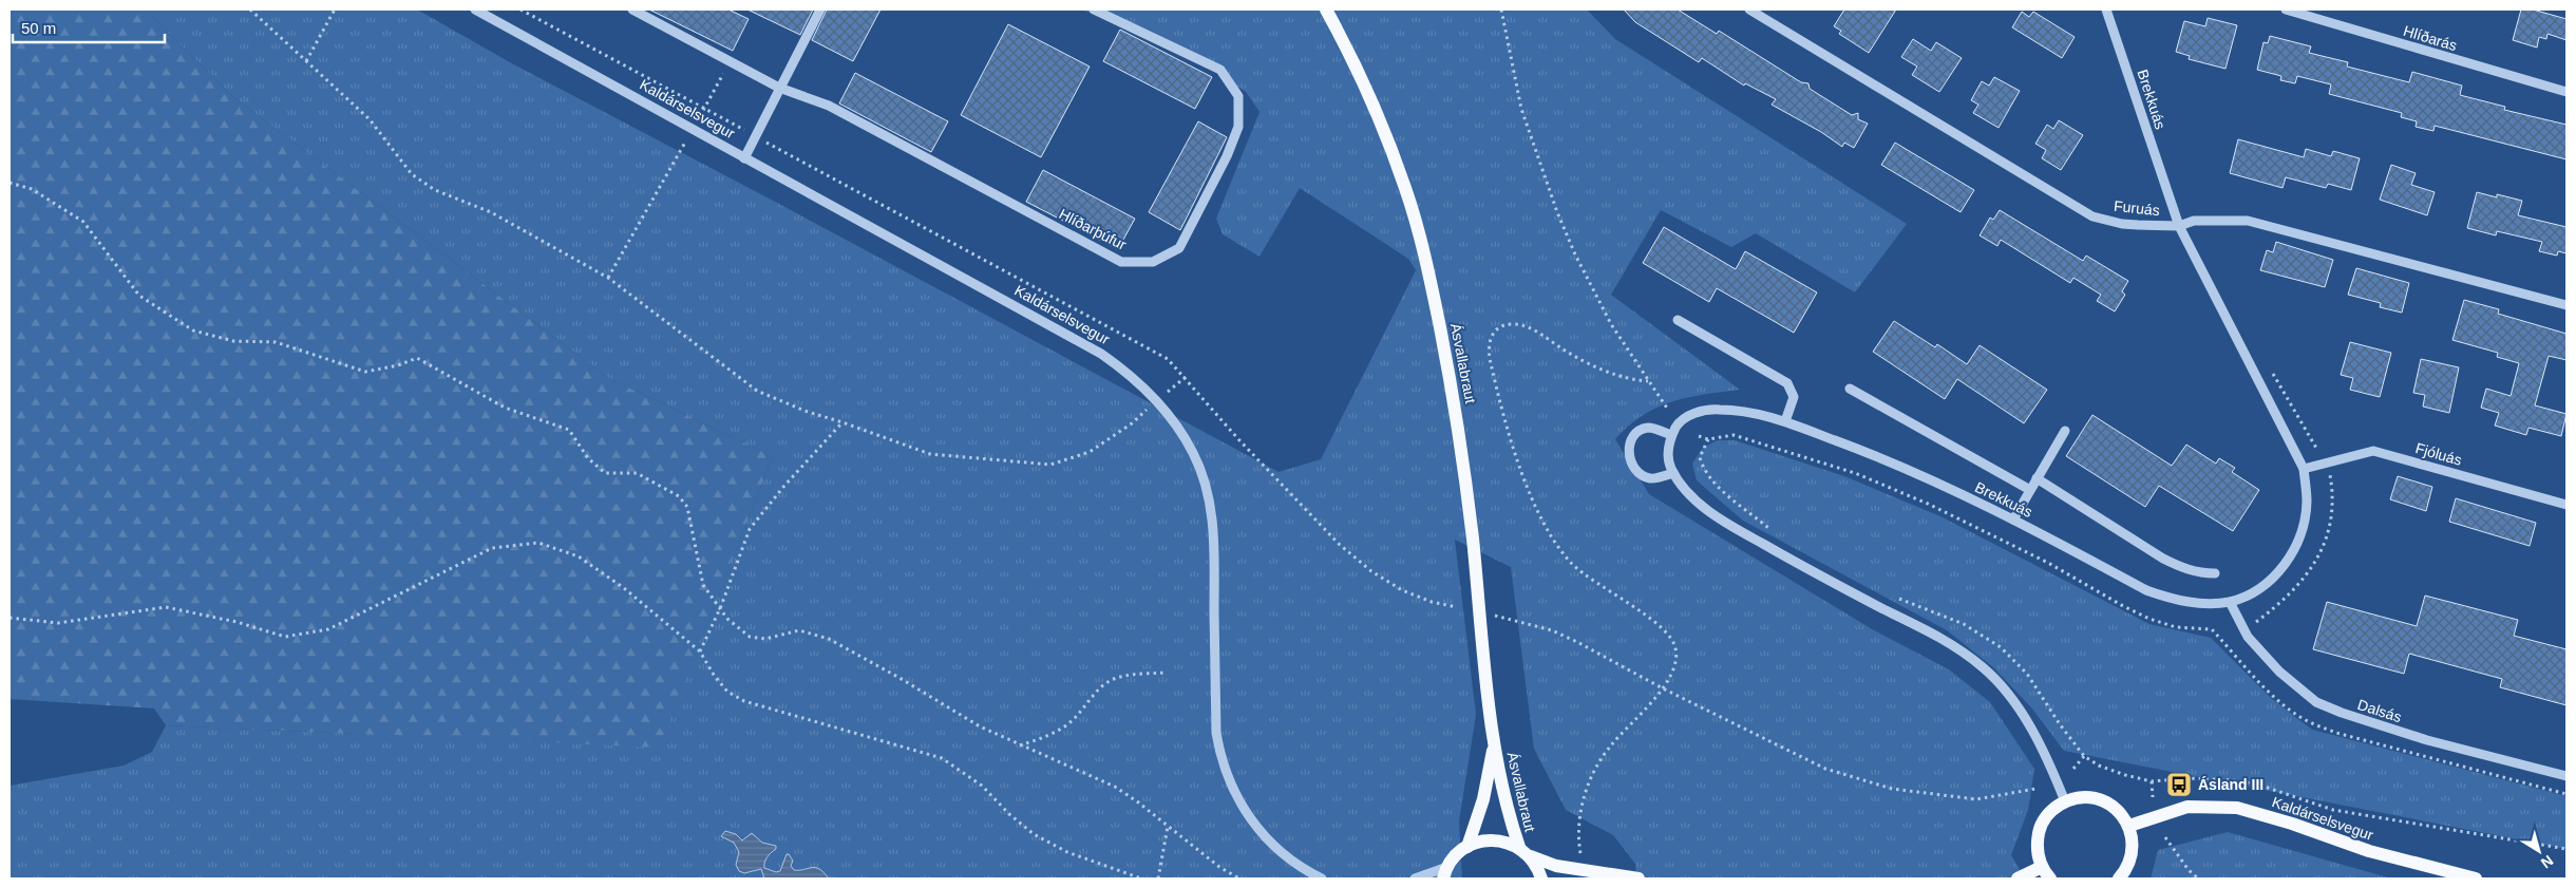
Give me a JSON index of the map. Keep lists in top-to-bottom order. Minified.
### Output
{"streets":{"main road":["Kaldárselsvegur","Ásvallabraut"],"street":["Hlíðarás","Brekkuás","Furuás","Hlíðarþúfur","Fjóluás","Dalsás"]},"crossings":[["Brekkuás","Furuás"],["Brekkuás","Fjóluás"],["Brekkuás","Dalsás"]],"places":{"bus stop":["Ásland III"]},"scale_bar":"50 m","north":"bottom right"}
